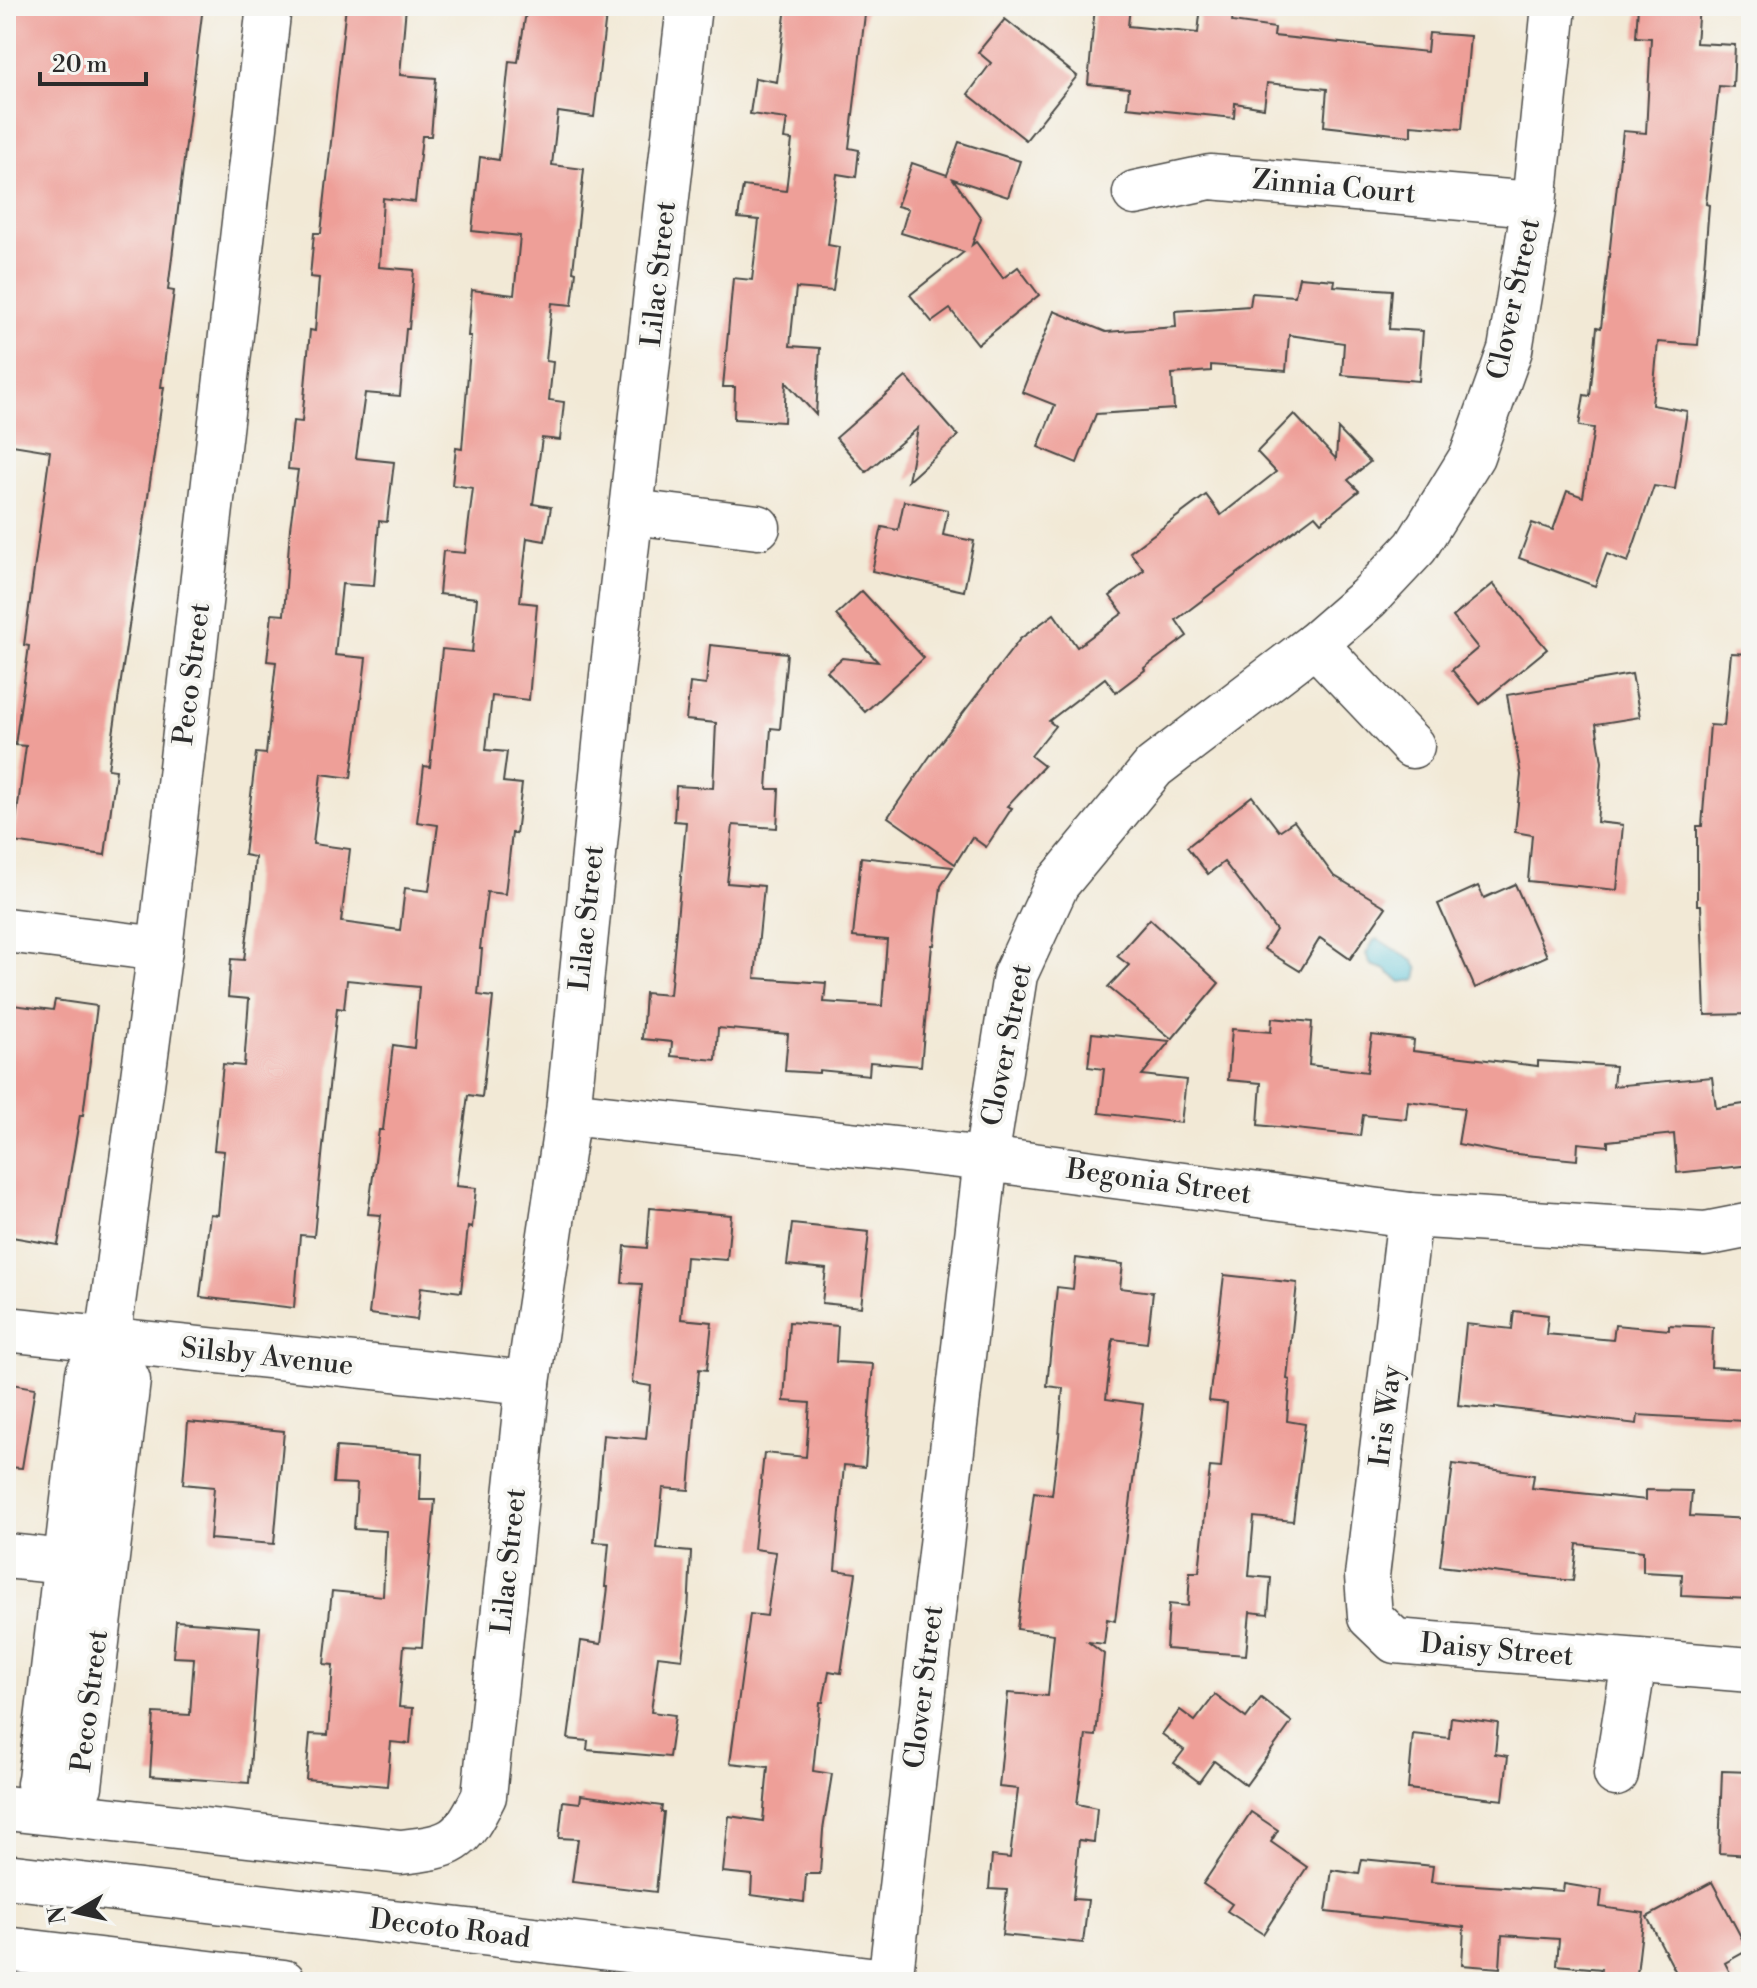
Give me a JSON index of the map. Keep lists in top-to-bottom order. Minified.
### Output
{"streets":{"street":["Zinnia Court","Lilac Street","Clover Street","Peco Street","Begonia Street","Silsby Avenue","Iris Way","Daisy Street","Decoto Road"]},"crossings":[["Zinnia Court","Clover Street"],["Lilac Street","Peco Street"],["Lilac Street","Begonia Street"],["Lilac Street","Silsby Avenue"],["Clover Street","Begonia Street"],["Clover Street","Decoto Road"],["Peco Street","Silsby Avenue"],["Begonia Street","Iris Way"],["Iris Way","Daisy Street"]],"scale_bar":"20 m","north":"left"}
